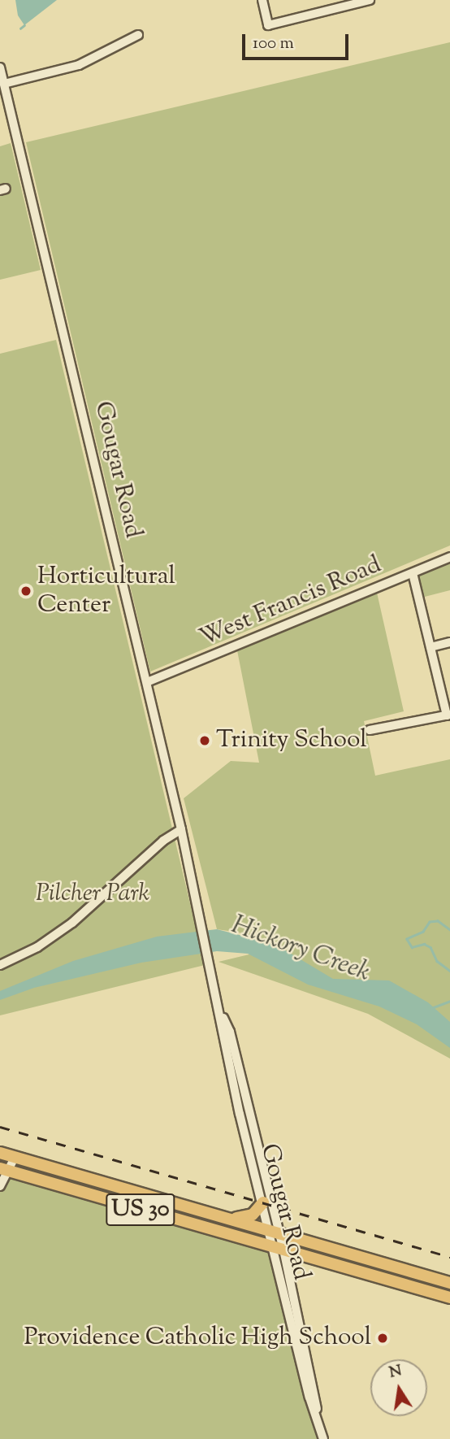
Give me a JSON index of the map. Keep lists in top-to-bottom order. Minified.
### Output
{"streets":{"main road":["US 30"],"street":["Gougar Road","West Francis Road"]},"crossings":[["Gougar Road","West Francis Road"],["Gougar Road","US 30"]],"water":["Hickory Creek"],"parks":["Pilcher Park"],"places":["Horticultural Center","Trinity School","Providence Catholic High School"],"scale_bar":"100 m","north":"top"}
